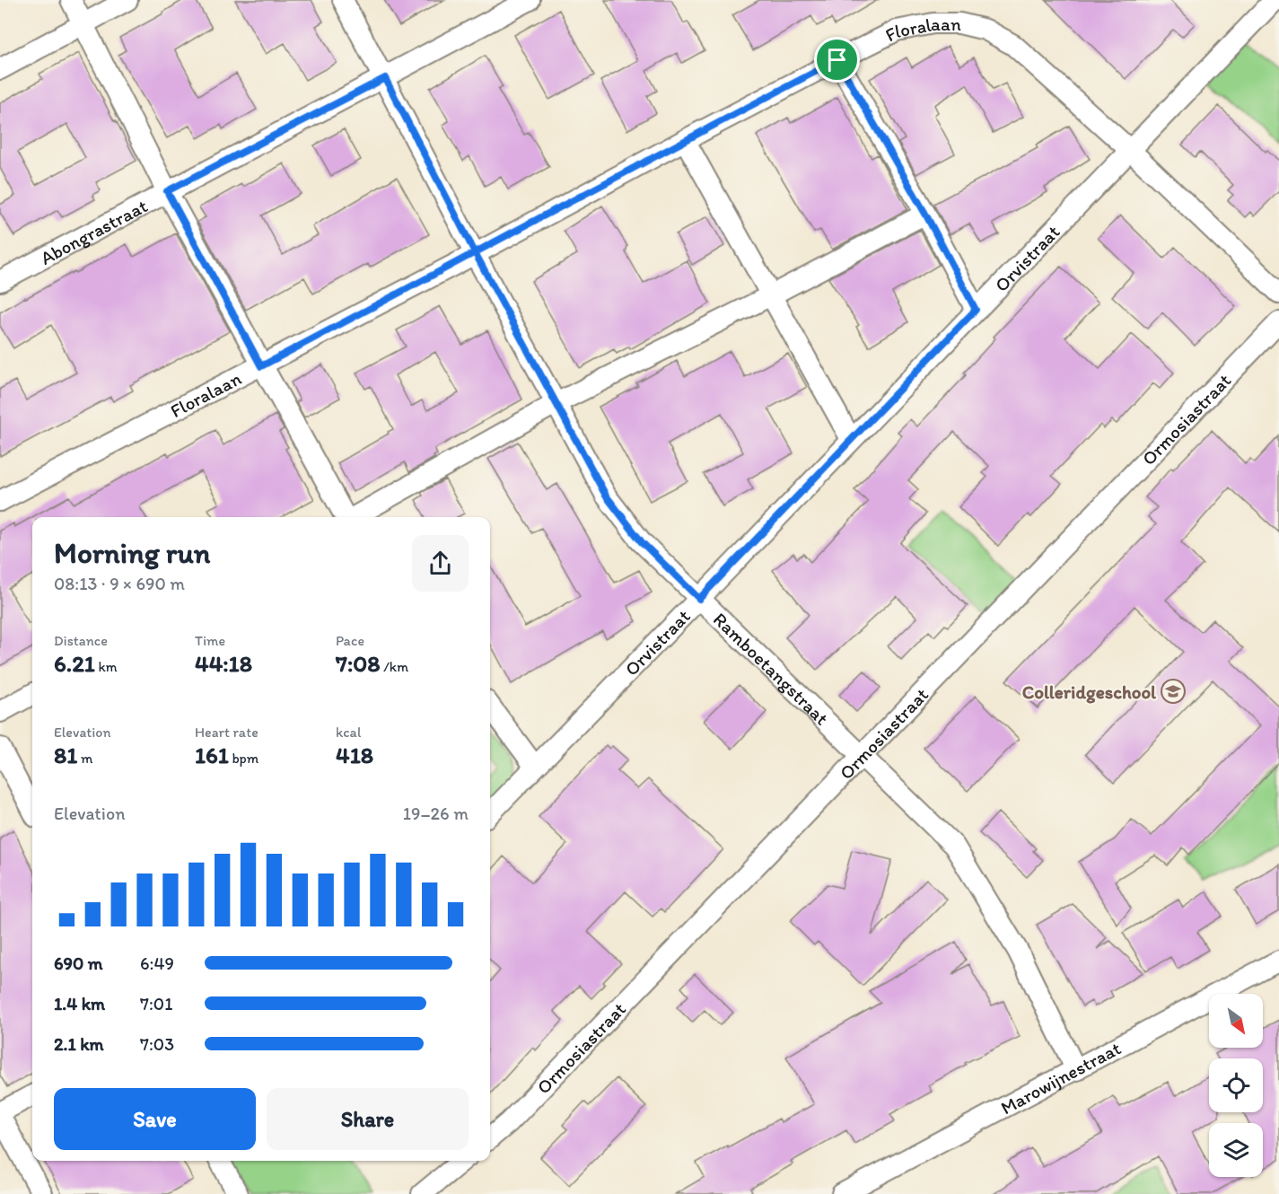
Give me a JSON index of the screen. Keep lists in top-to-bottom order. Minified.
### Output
{"streets":{"street":["Floralaan","Abongrastraat","Orvistraat","Ormosiastraat","Ramboetangstraat","Marowijnestraat"]},"crossings":[["Floralaan","Orvistraat"],["Floralaan","Ramboetangstraat"],["Abongrastraat","Ramboetangstraat"],["Orvistraat","Ramboetangstraat"],["Ormosiastraat","Ramboetangstraat"],["Ramboetangstraat","Marowijnestraat"]],"places":{"school or university":["Colleridgeschool"]},"north":"bottom right","page":{"heading":["Morning run","08:13 · 9 × 690 m"],"stats":[["Distance","6.21 km"],["Time","44:18"],["Pace","7:08 /km"],["Elevation","81 m"],["Heart rate","161 bpm"],["kcal","418"]],"chart":["Elevation","19–26 m"],"list":[{"name":"690 m","note":"6:49"},{"name":"1.4 km","note":"7:01"},{"name":"2.1 km","note":"7:03"}],"buttons":["Save","Share"]}}
